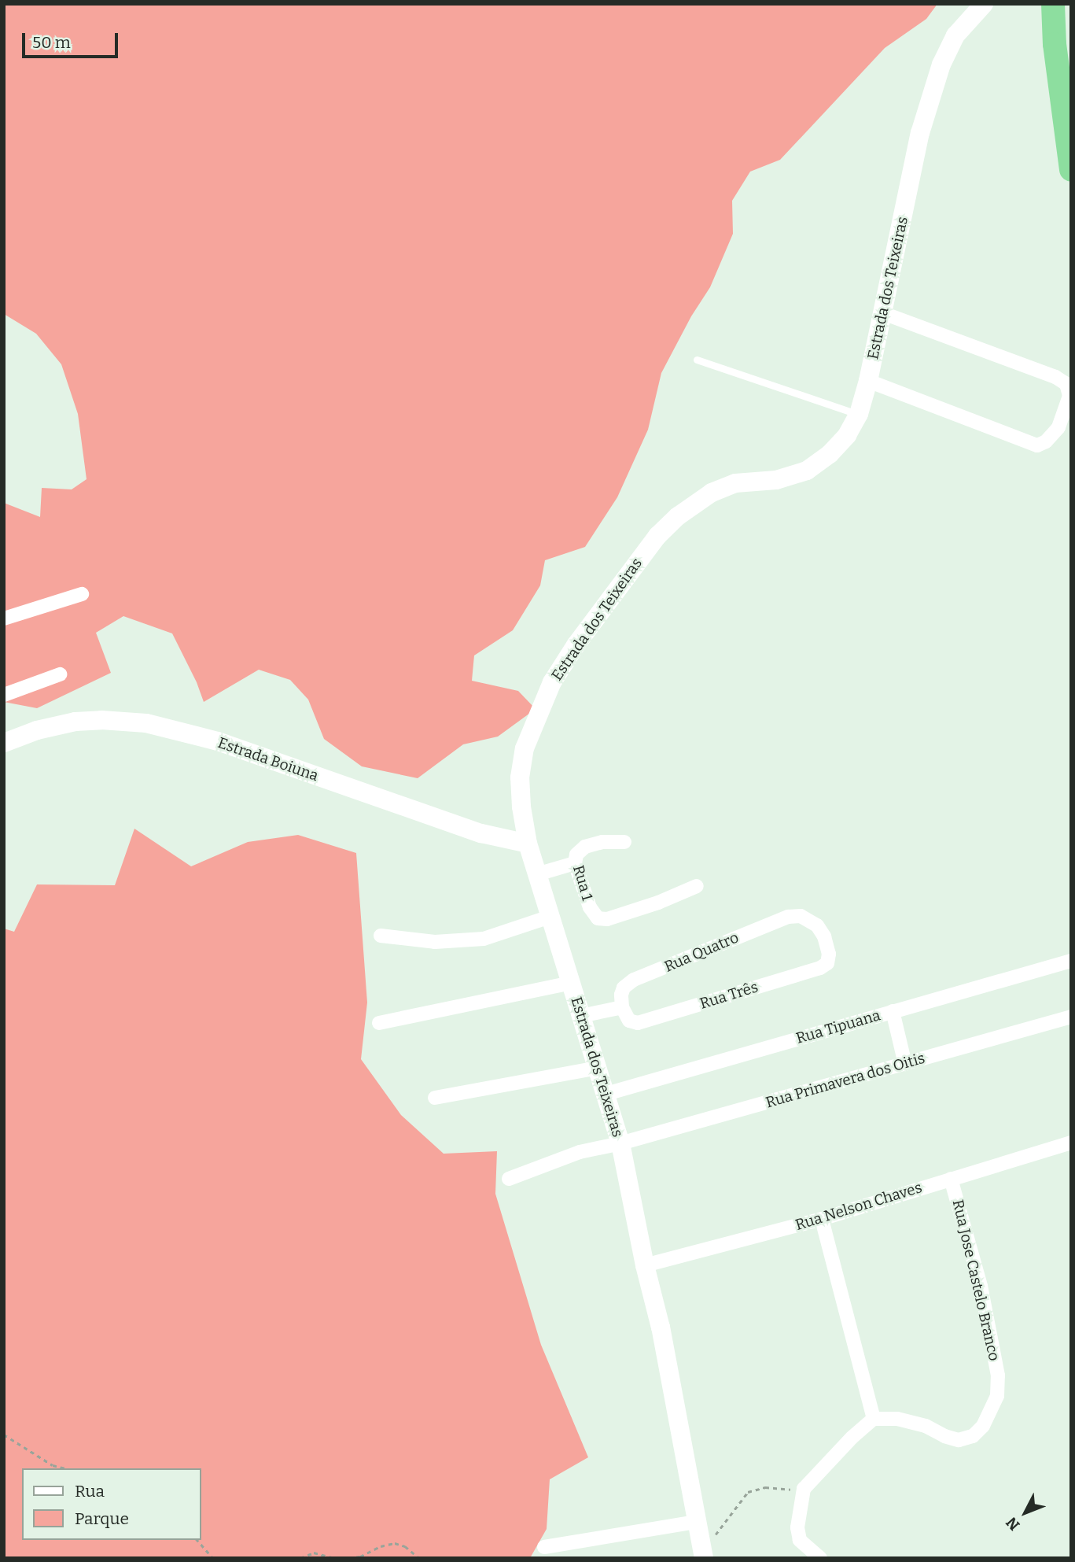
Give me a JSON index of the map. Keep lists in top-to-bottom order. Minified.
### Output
{"streets":{"street":["Estrada dos Teixeiras","Estrada Boiuna","Rua 1","Rua Quatro","Rua Três","Rua Tipuana","Rua Primavera dos Oitis","Rua Nelson Chaves","Rua Jose Castelo Branco"]},"crossings":[["Estrada dos Teixeiras","Estrada Boiuna"],["Estrada dos Teixeiras","Rua Tipuana"],["Estrada dos Teixeiras","Rua Primavera dos Oitis"],["Estrada dos Teixeiras","Rua Nelson Chaves"],["Rua Quatro","Rua Três"],["Rua Nelson Chaves","Rua Jose Castelo Branco"]],"legend":["Rua","Parque"],"scale_bar":"50 m","north":"bottom left"}
